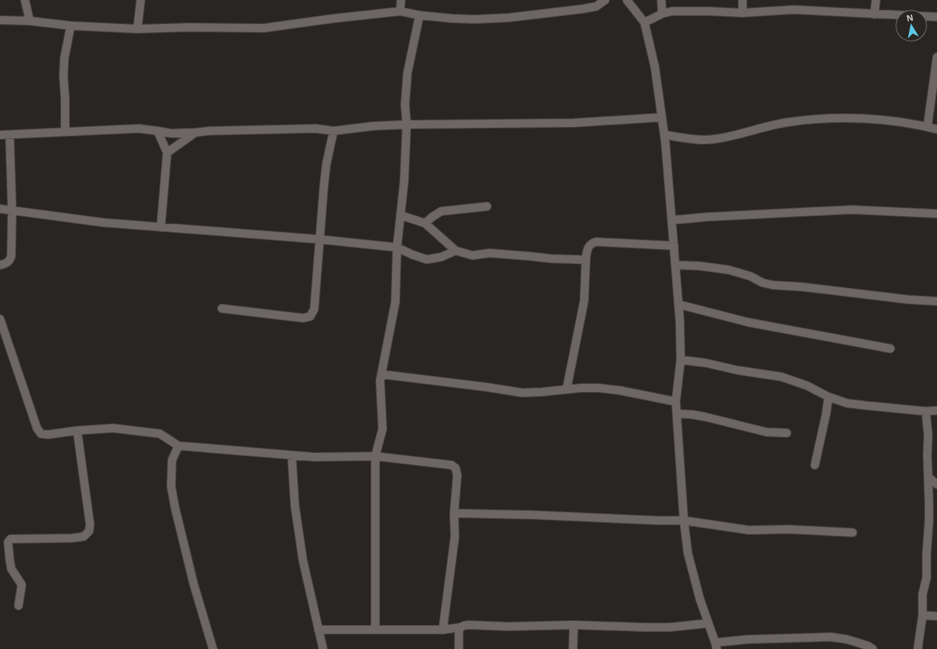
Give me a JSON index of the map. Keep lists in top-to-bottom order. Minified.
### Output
{"north":"top"}
